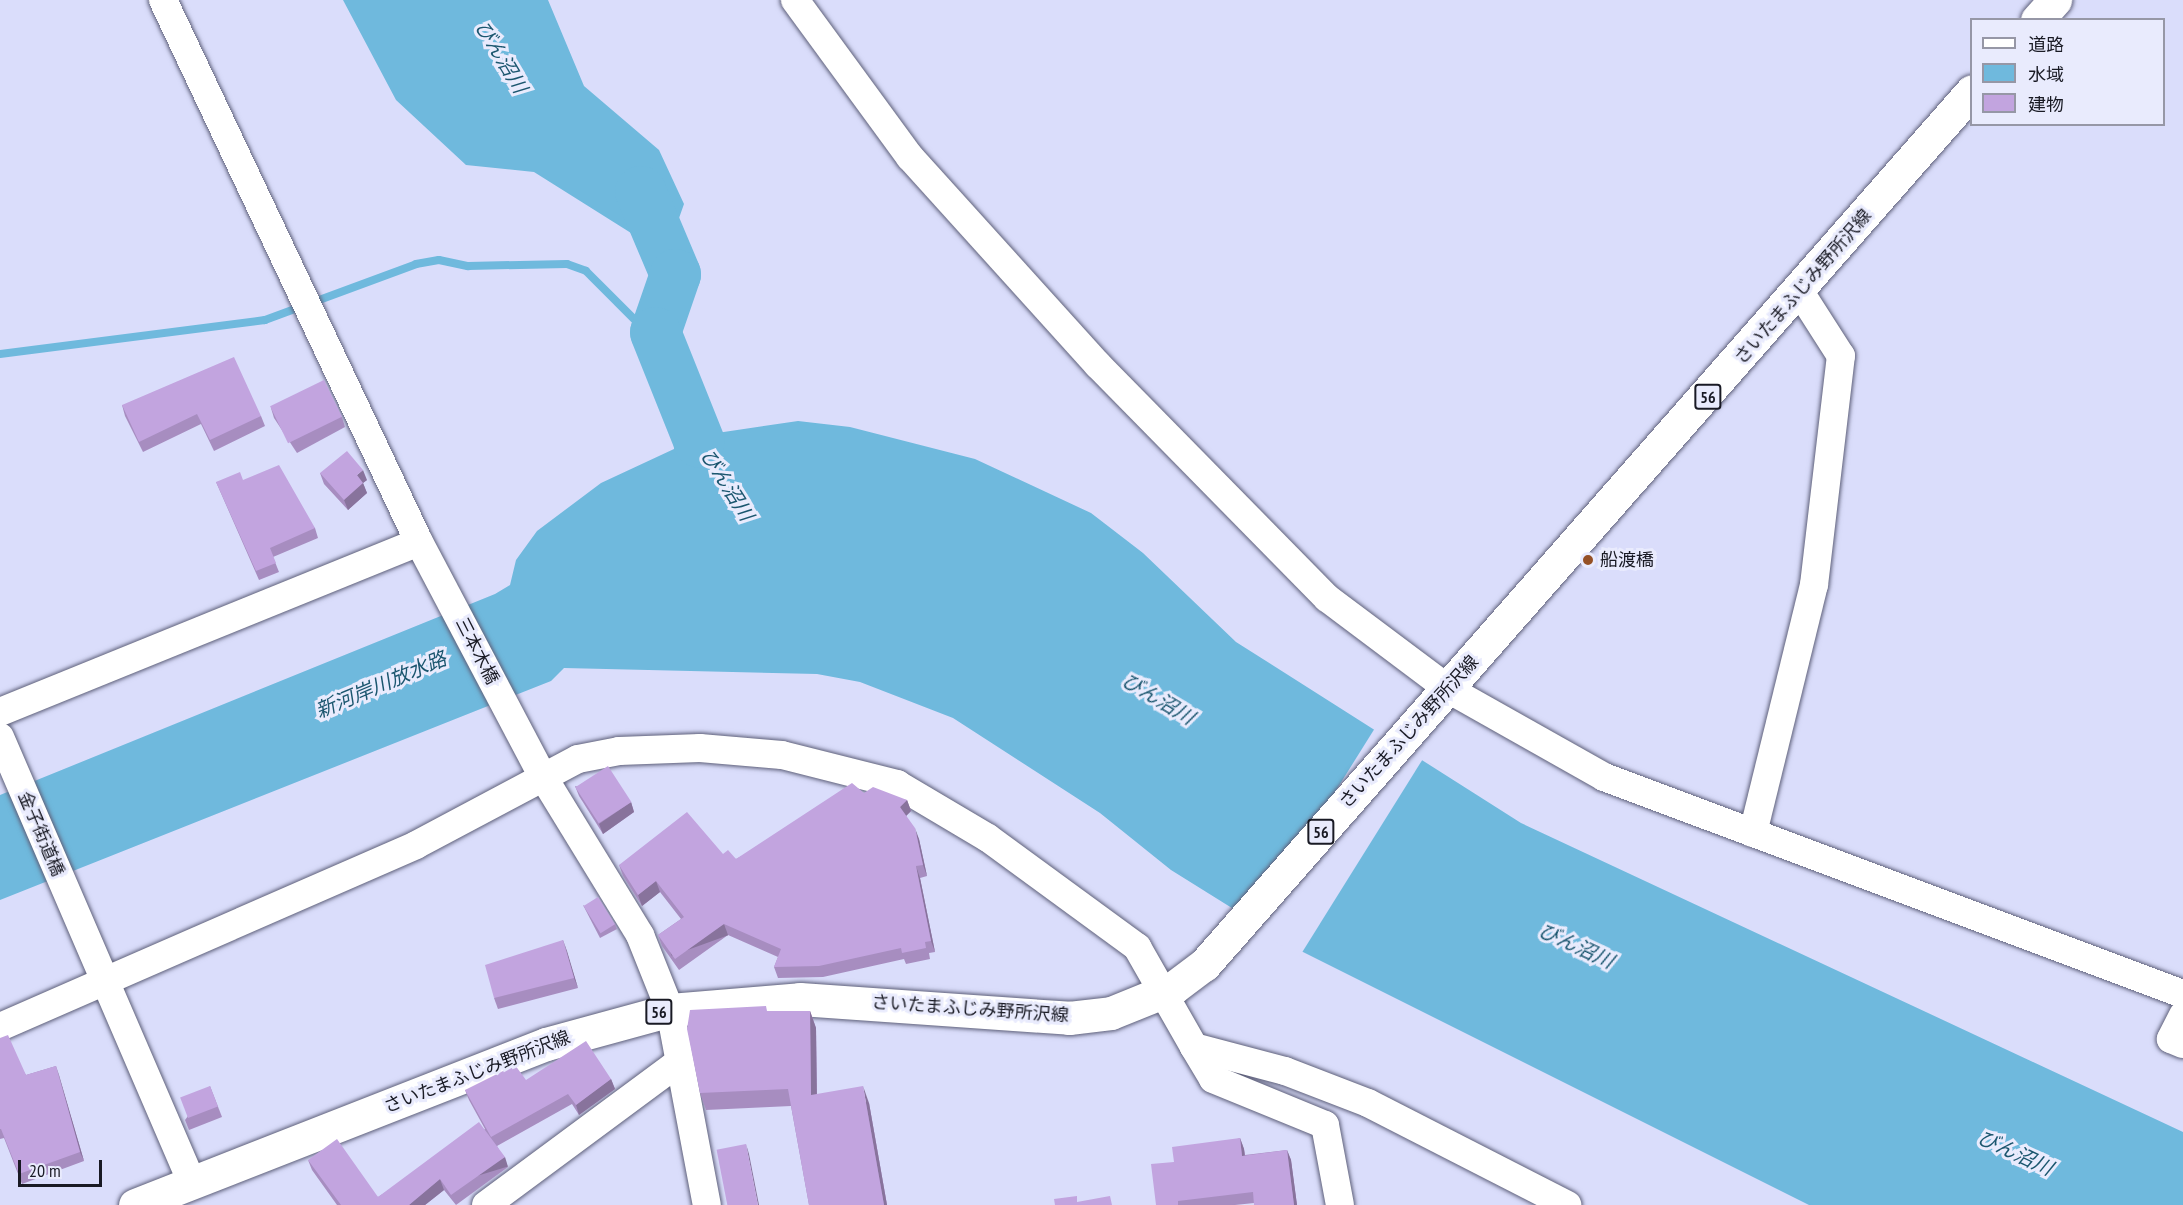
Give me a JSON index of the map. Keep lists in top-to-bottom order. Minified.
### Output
{"streets":{"main road":["さいたまふじみ野所沢線","56"],"street":["三本木橋","金子街道橋"]},"crossings":[["さいたまふじみ野所沢線","三本木橋"],["さいたまふじみ野所沢線","金子街道橋"]],"water":["びん沼川","新河岸川放水路"],"places":["船渡橋"],"legend":["道路","水域","建物"],"scale_bar":"20 m"}
